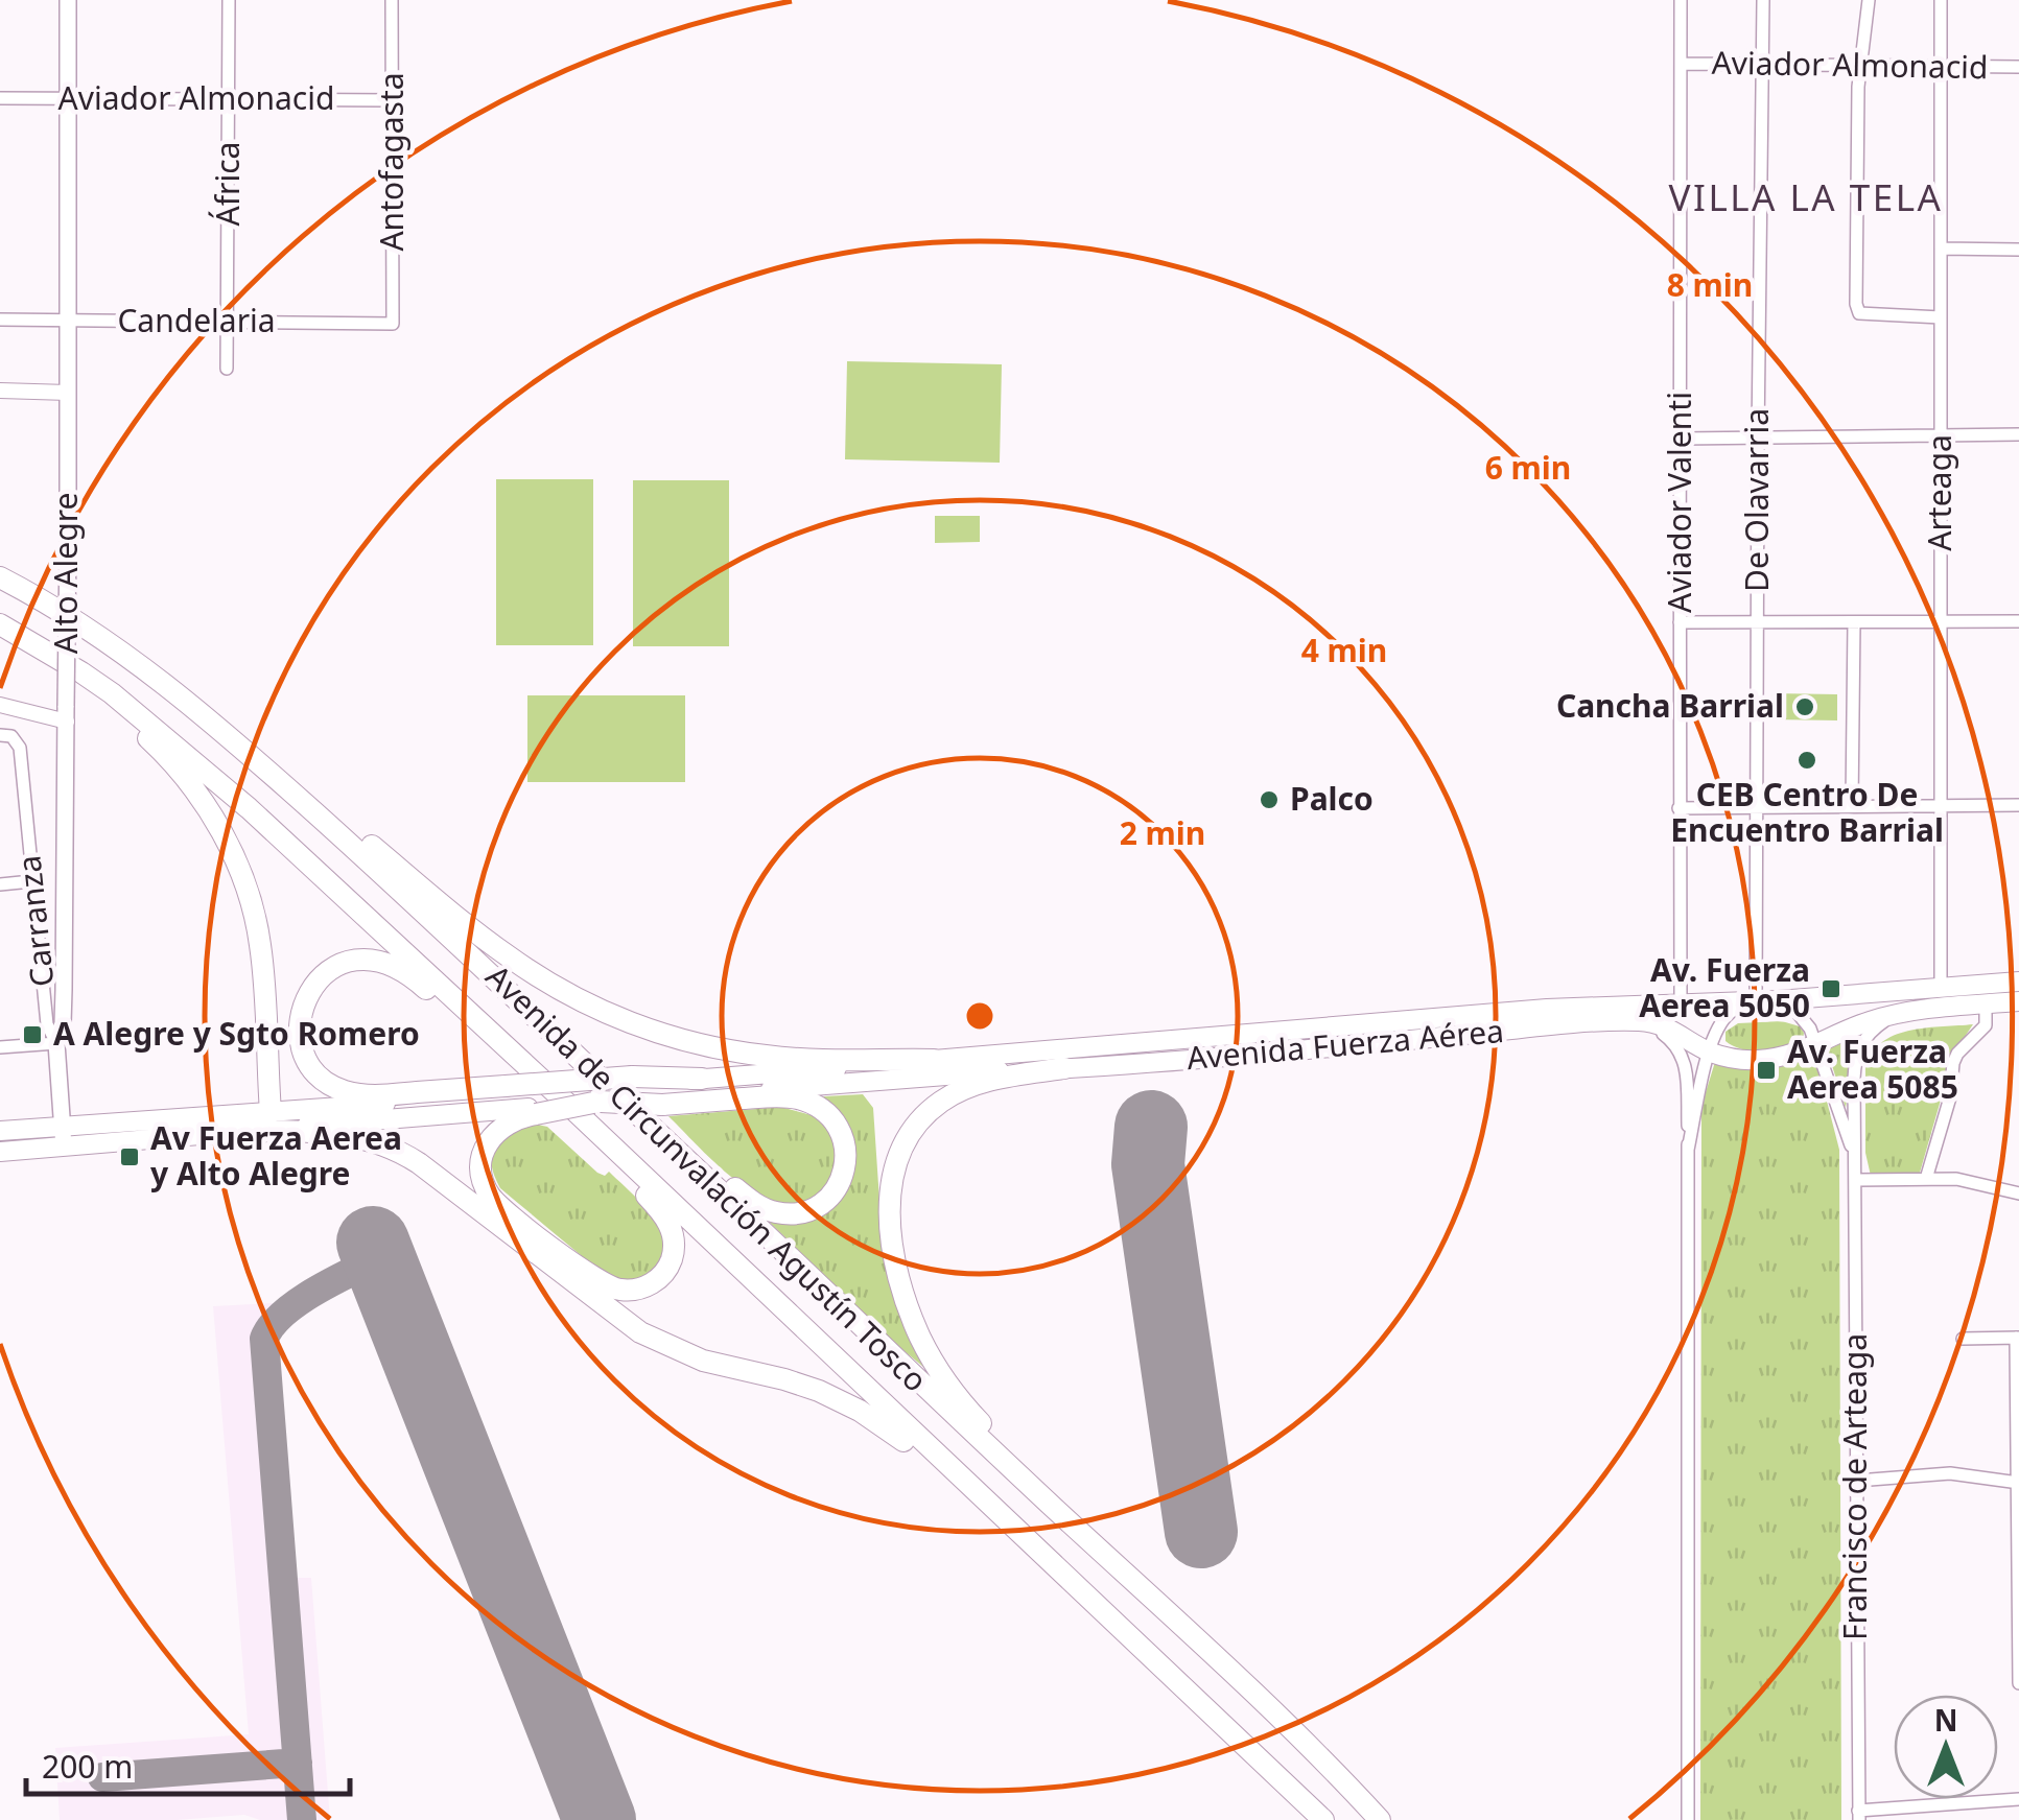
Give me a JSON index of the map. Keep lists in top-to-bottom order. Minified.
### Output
{"streets":{"highway":["Avenida de Circunvalación Agustín Tosco"],"main road":["Alto Alegre","Avenida Fuerza Aérea"],"street":["Aviador Almonacid","Antofagasta","África","Candelaria","Arteaga","De Olavarria","Aviador Valenti","Carranza","Francisco de Arteaga"]},"crossings":[["Aviador Almonacid","Antofagasta"],["Aviador Almonacid","África"],["Aviador Almonacid","Arteaga"],["Aviador Almonacid","De Olavarria"],["Aviador Almonacid","Aviador Valenti"],["Aviador Almonacid","Alto Alegre"],["Antofagasta","Candelaria"],["África","Candelaria"],["Candelaria","Alto Alegre"],["Arteaga","Avenida Fuerza Aérea"],["De Olavarria","Avenida Fuerza Aérea"],["Aviador Valenti","Avenida Fuerza Aérea"],["Alto Alegre","Carranza"],["Avenida Fuerza Aérea","Francisco de Arteaga"]],"districts":["VILLA LA TELA"],"places":{"other":["Cancha Barrial","CEB Centro De Encuentro Barrial","Palco"],"transit":["Av. Fuerza Aerea 5050","A Alegre y Sgto Romero","Av. Fuerza Aerea 5085","Av Fuerza Aerea y Alto Alegre"]},"scale_bar":"200 m","north":"top","rings":["8 min","6 min","4 min","2 min"]}
